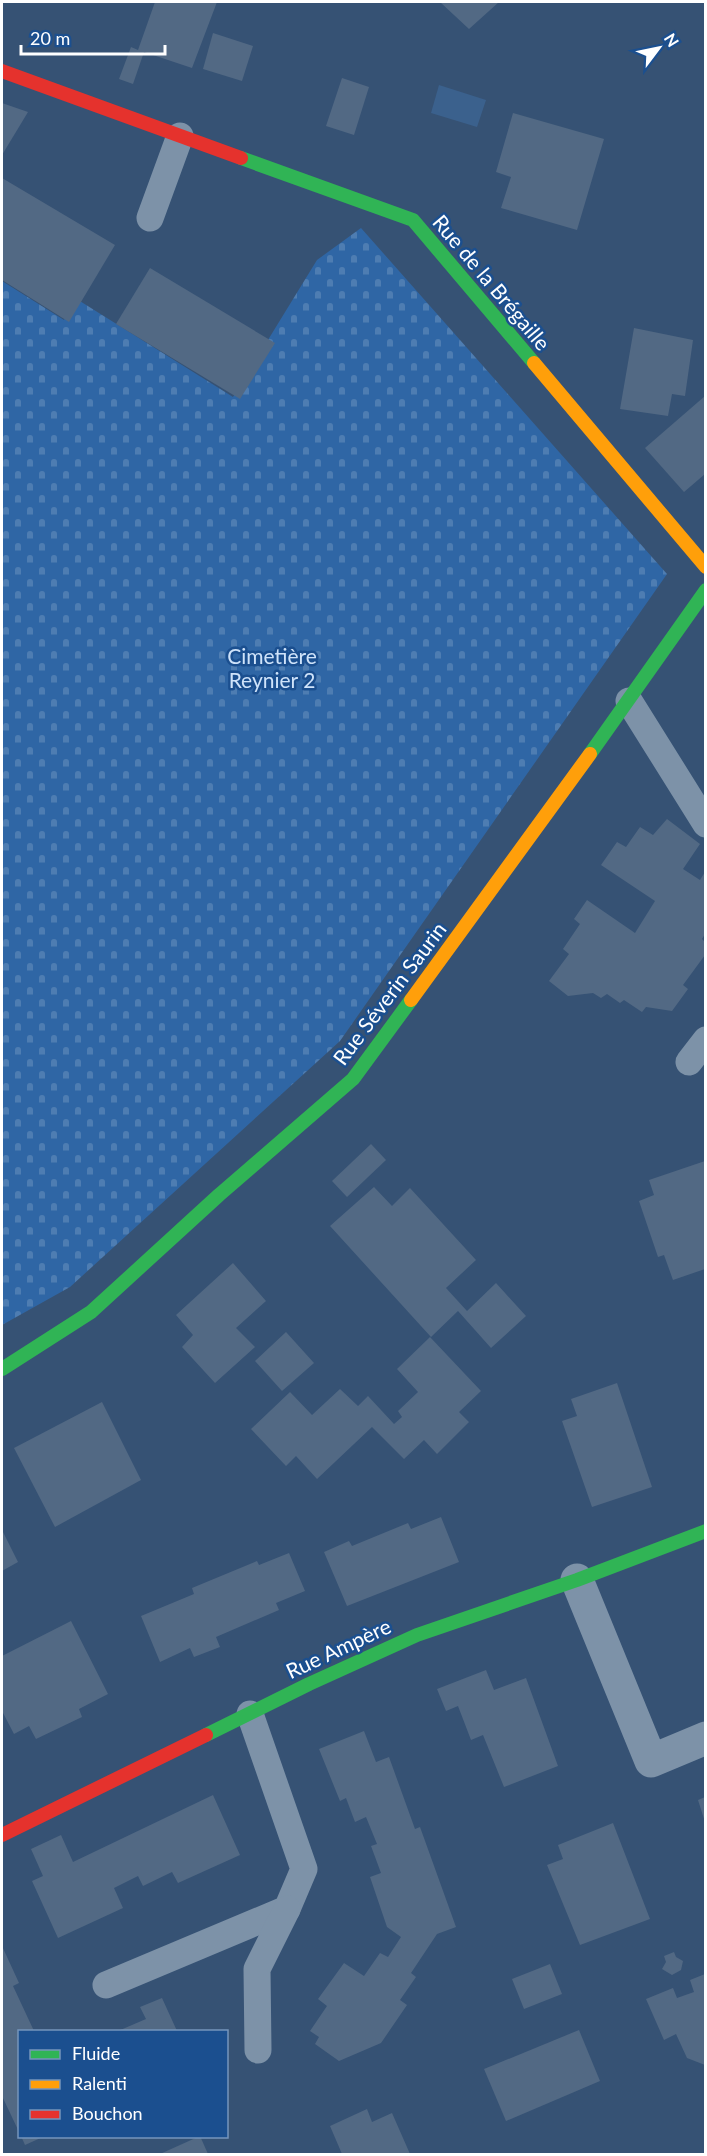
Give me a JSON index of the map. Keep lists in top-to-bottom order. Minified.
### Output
{"streets":{"street":["Rue de la Brégaille","Rue Séverin Saurin","Rue Ampère"]},"parks":["Cimetière Reynier 2"],"legend":["Fluide","Ralenti","Bouchon"],"scale_bar":"20 m","north":"top right"}
